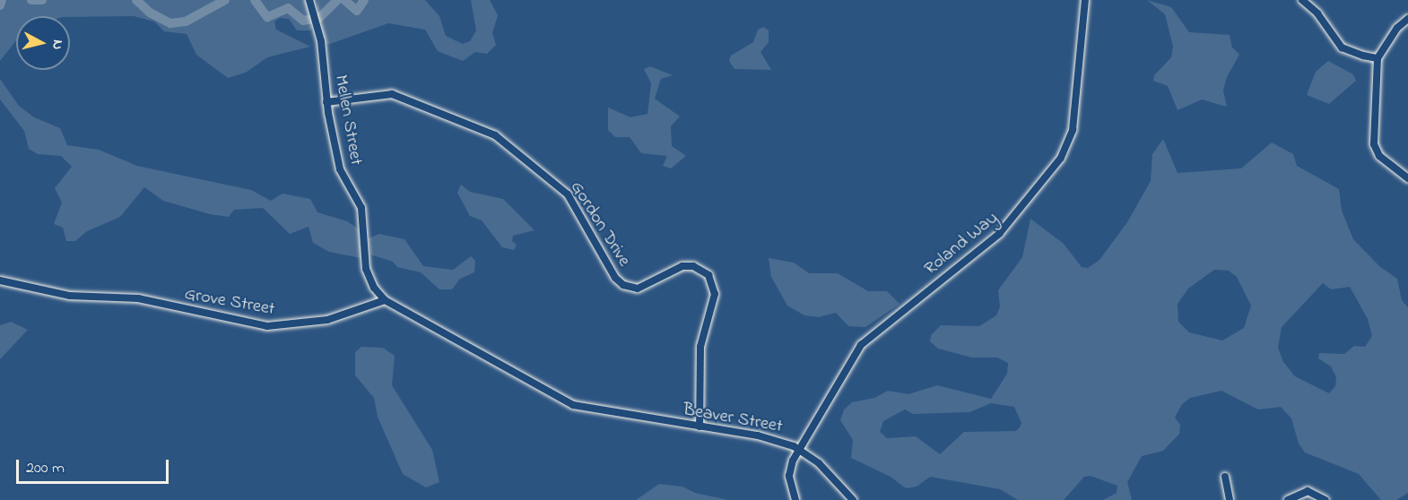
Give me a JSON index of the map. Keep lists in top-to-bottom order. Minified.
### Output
{"streets":{"street":["Mellen Street","Gordon Drive","Roland Way","Grove Street","Beaver Street"]},"crossings":[["Mellen Street","Gordon Drive"],["Mellen Street","Grove Street"],["Mellen Street","Beaver Street"],["Gordon Drive","Beaver Street"],["Roland Way","Beaver Street"],["Grove Street","Beaver Street"]],"scale_bar":"200 m","north":"right"}
